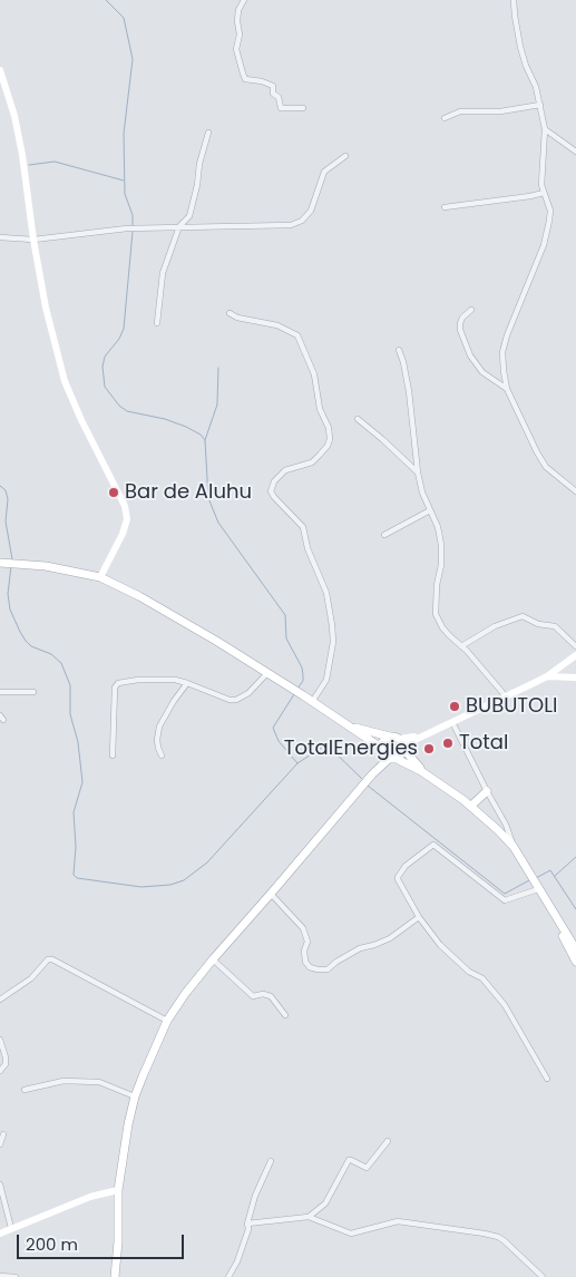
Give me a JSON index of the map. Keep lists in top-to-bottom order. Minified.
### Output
{"places":["Bar de Aluhu","BUBUTOLI","Total","TotalEnergies"],"scale_bar":"200 m"}
